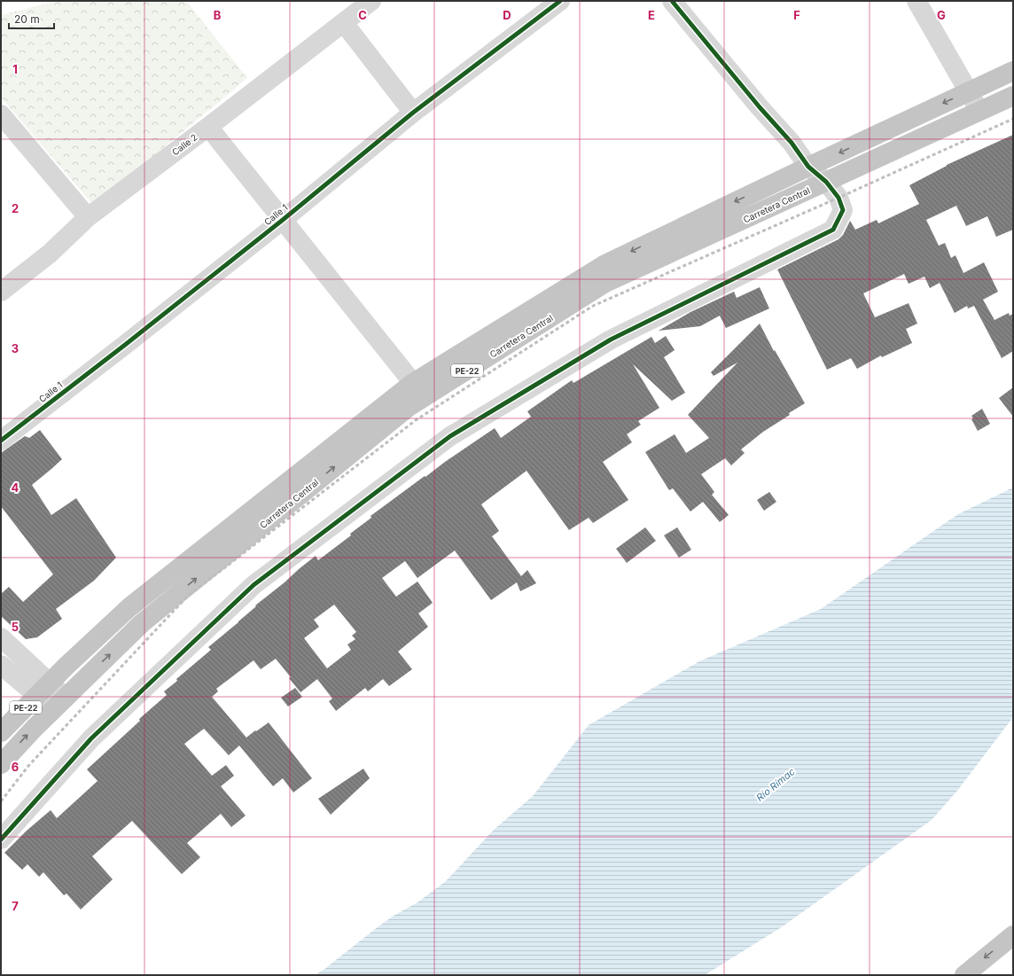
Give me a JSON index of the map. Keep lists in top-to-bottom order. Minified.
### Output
{"streets":{"highway":["Carretera Central","PE-22"],"street":["Calle 2","Calle 1"]},"water":["Río Rímac"],"scale_bar":"20 m","grid":{"columns":["B","C","D","E","F","G"],"rows":["1","2","3","4","5","6","7"]}}
